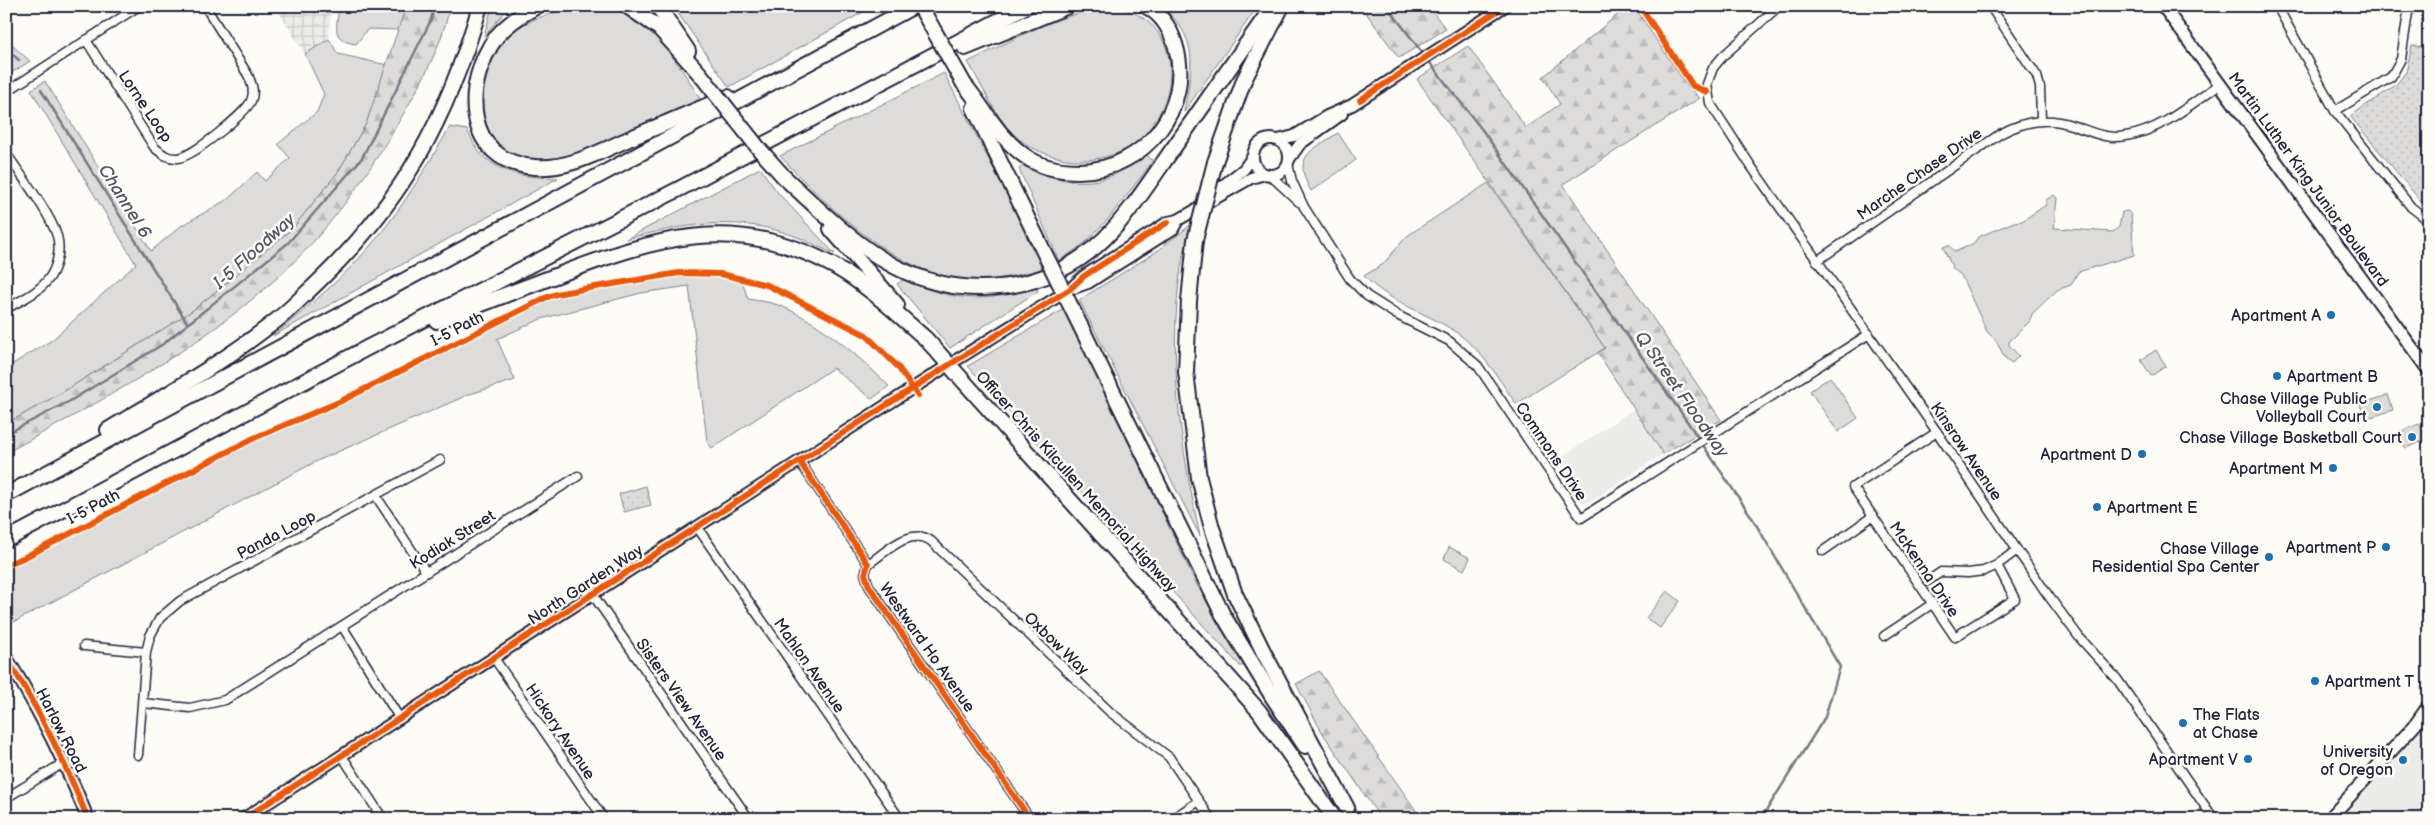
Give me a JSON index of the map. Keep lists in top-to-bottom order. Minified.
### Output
{"streets":{"highway":["Officer Chris Kilcullen Memorial Highway"],"main road":["Martin Luther King Junior Boulevard","Harlow Road"],"street":["Lorne Loop","Marche Chase Drive","Commons Drive","Kinsrow Avenue","Panda Loop","Kodiak Street","McKenna Drive","North Garden Way","Oxbow Way","Westward Ho Avenue","Mahlon Avenue","Sisters View Avenue","Hickory Avenue"],"cycle path":["I-5 Path"]},"crossings":[["Marche Chase Drive","Martin Luther King Junior Boulevard"],["Marche Chase Drive","Kinsrow Avenue"],["Commons Drive","Kinsrow Avenue"],["Kinsrow Avenue","McKenna Drive"],["Panda Loop","Kodiak Street"],["North Garden Way","Westward Ho Avenue"],["North Garden Way","Mahlon Avenue"],["North Garden Way","Sisters View Avenue"],["North Garden Way","Hickory Avenue"],["Oxbow Way","Westward Ho Avenue"]],"water":["Channel 6","I-5 Floodway","Q Street Floodway"],"places":["Apartment A","Apartment B","Chase Village Public Volleyball Court","Chase Village Basketball Court","Apartment D","Apartment M","Apartment E","Apartment P","Chase Village Residential Spa Center","Apartment T","The Flats at Chase","Apartment V","University of Oregon"]}
